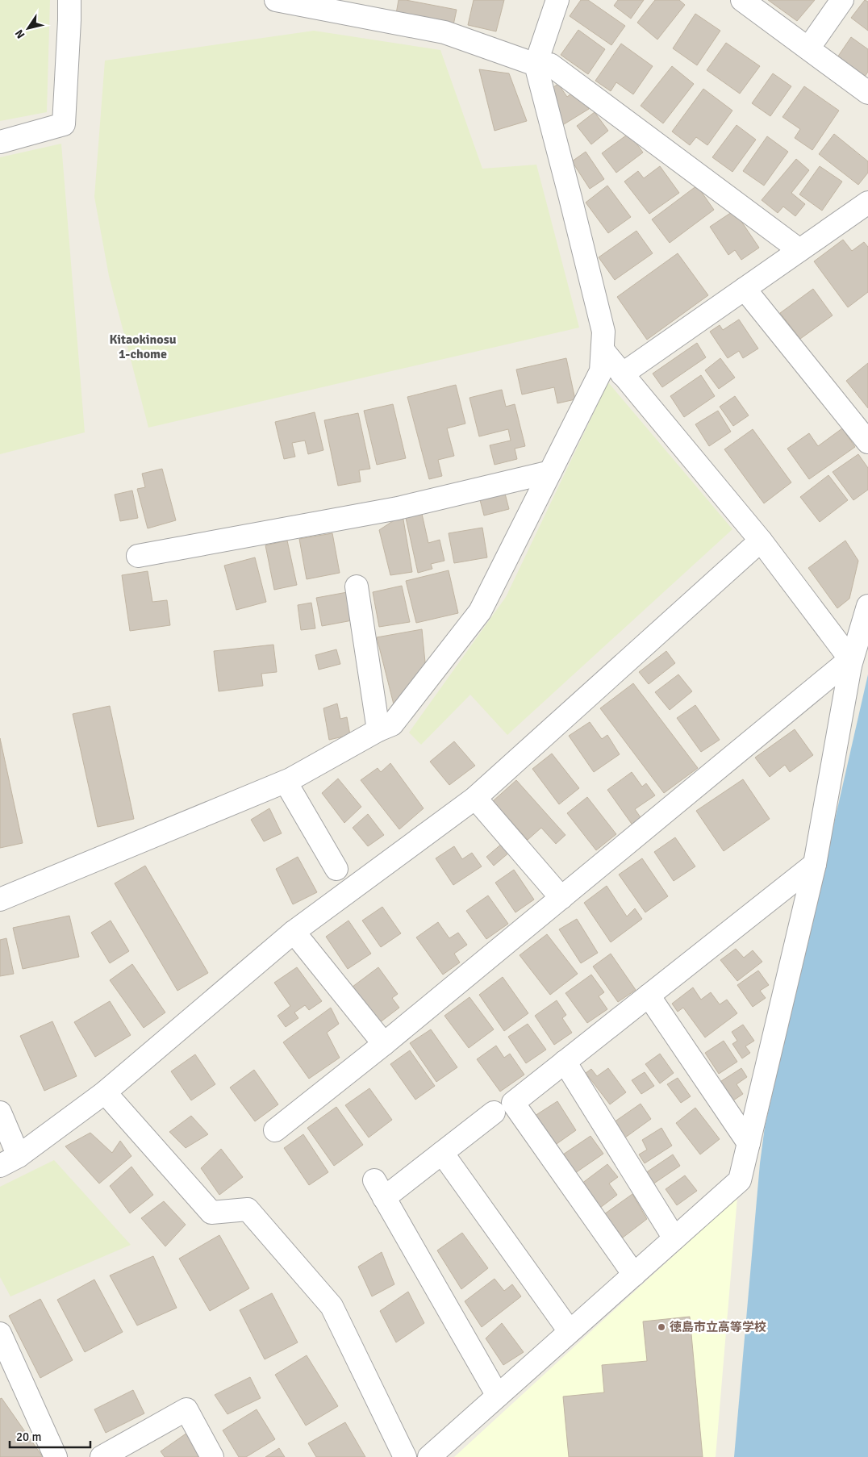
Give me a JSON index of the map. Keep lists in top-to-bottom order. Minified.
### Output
{"districts":["Kitaokinosu 1-chome"],"places":["徳島市立高等学校"],"scale_bar":"20 m","north":"bottom left"}
